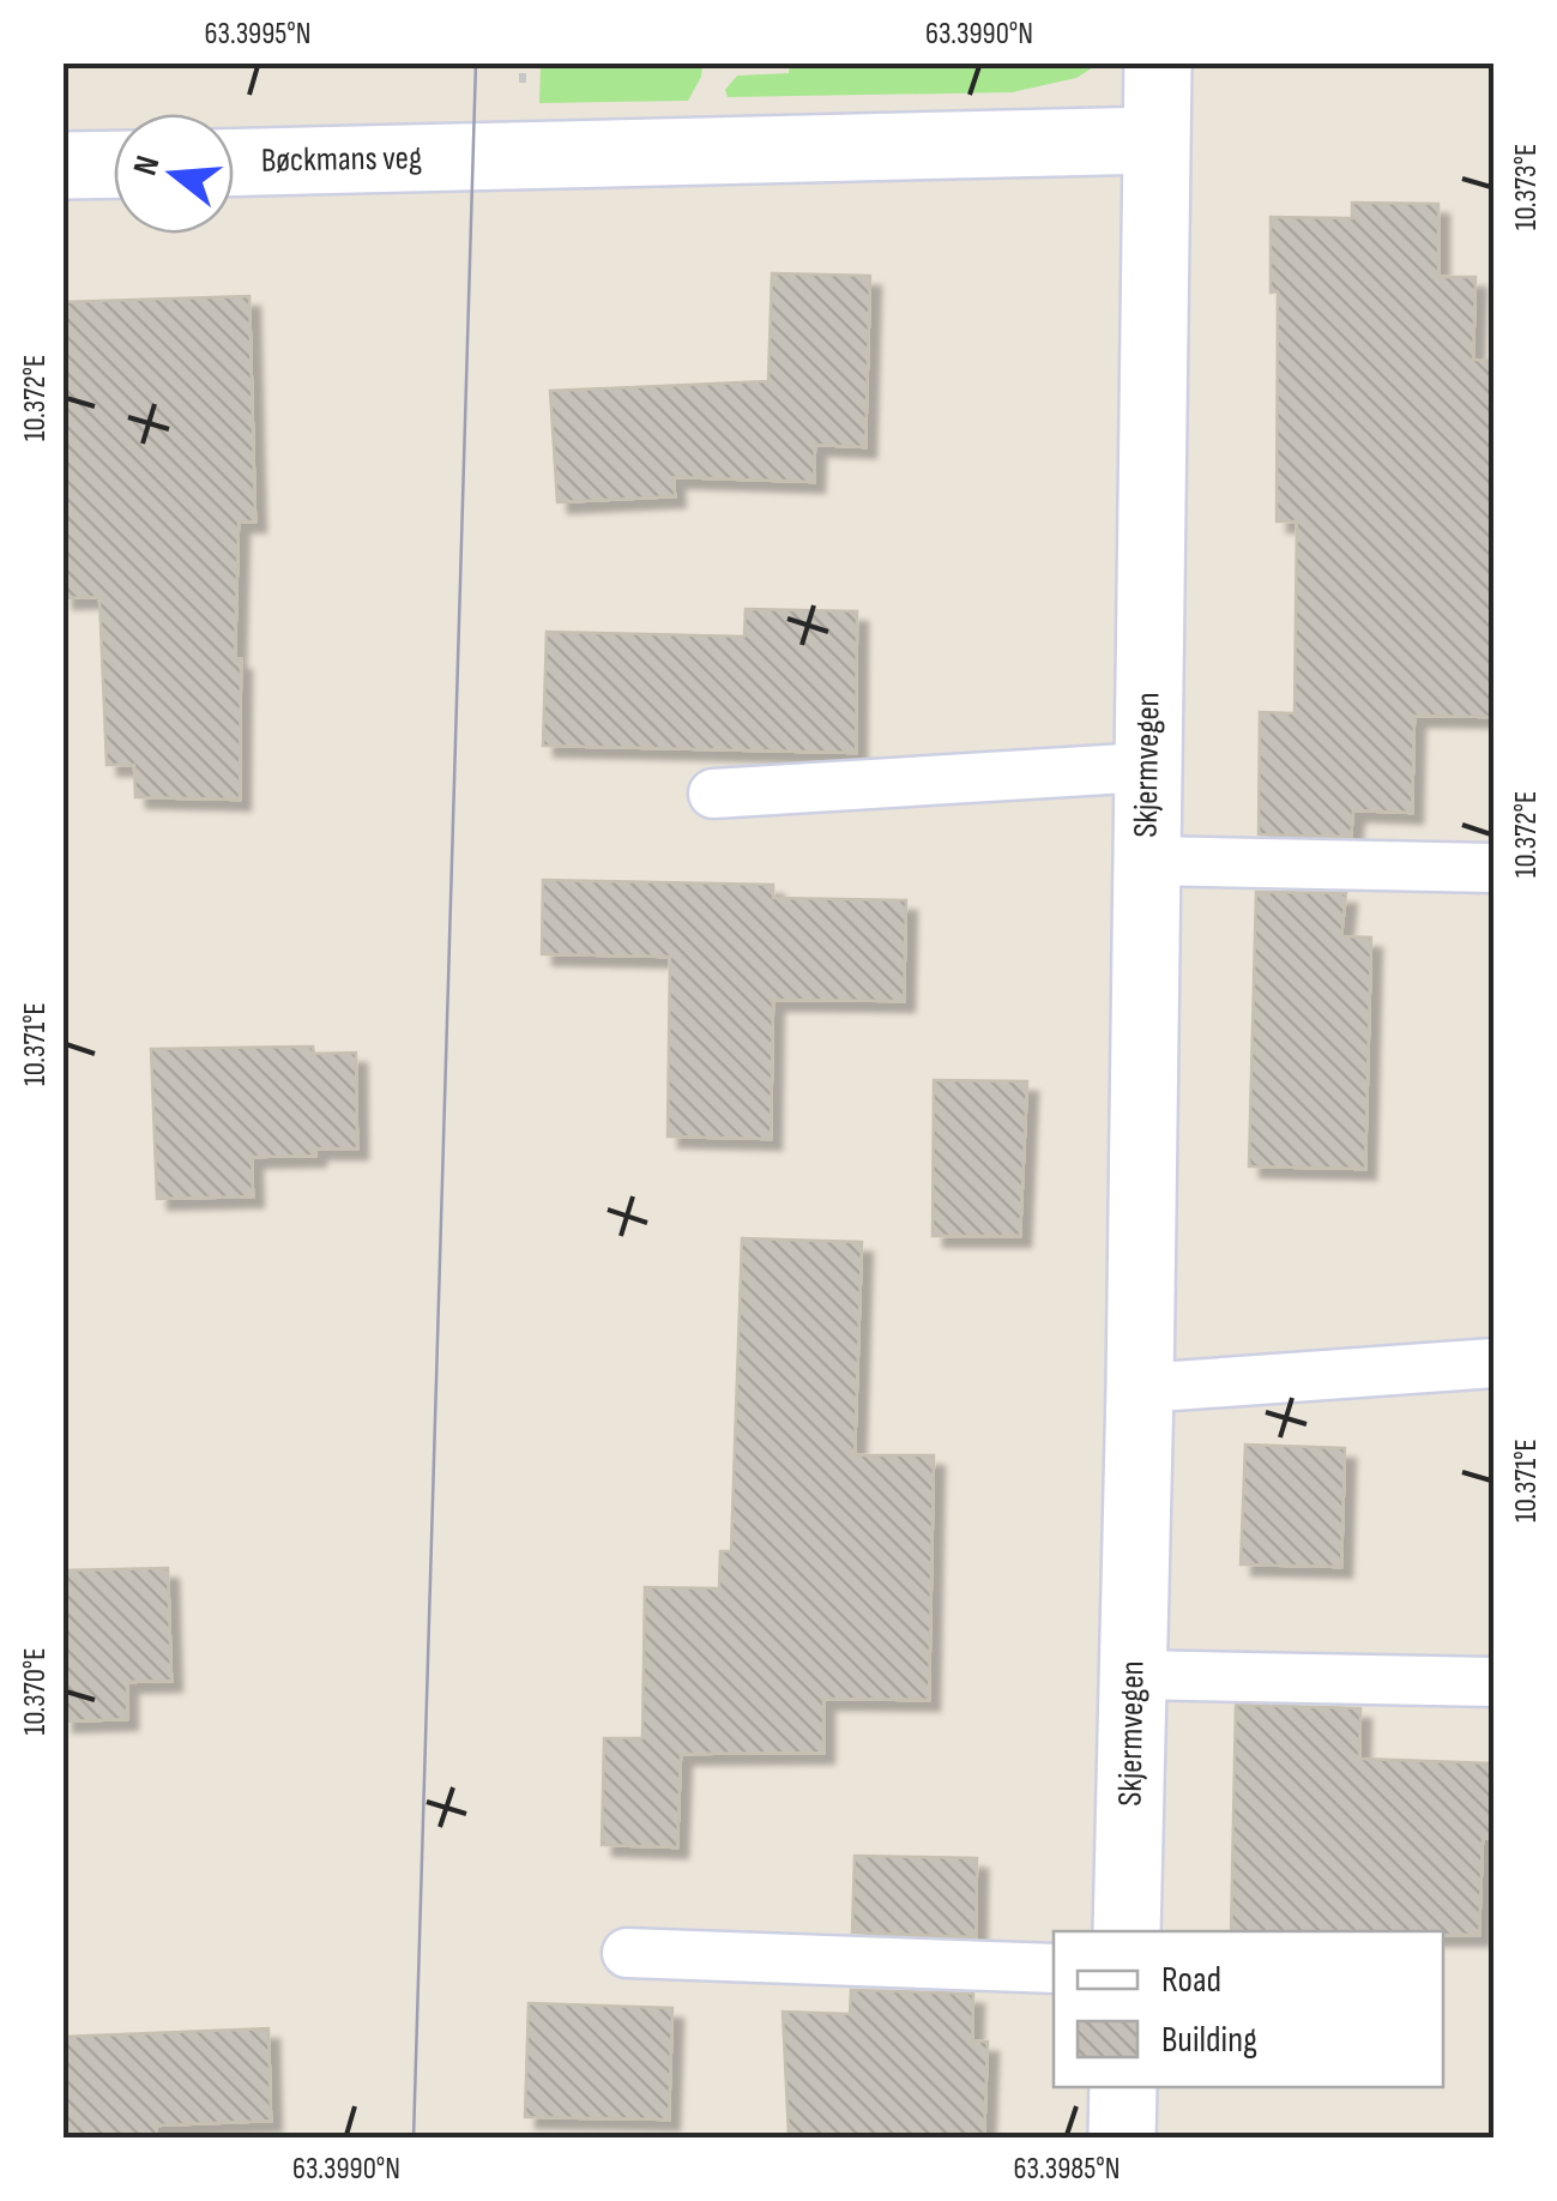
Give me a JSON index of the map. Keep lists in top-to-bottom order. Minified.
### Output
{"streets":{"street":["Bøckmans veg","Skjermvegen"]},"crossings":[["Bøckmans veg","Skjermvegen"]],"legend":["Road","Building"],"north":"left","coordinates":["63.3995°N","63.3990°N","10.373°E","10.372°E","10.371°E","10.370°E","63.3985°N"]}
